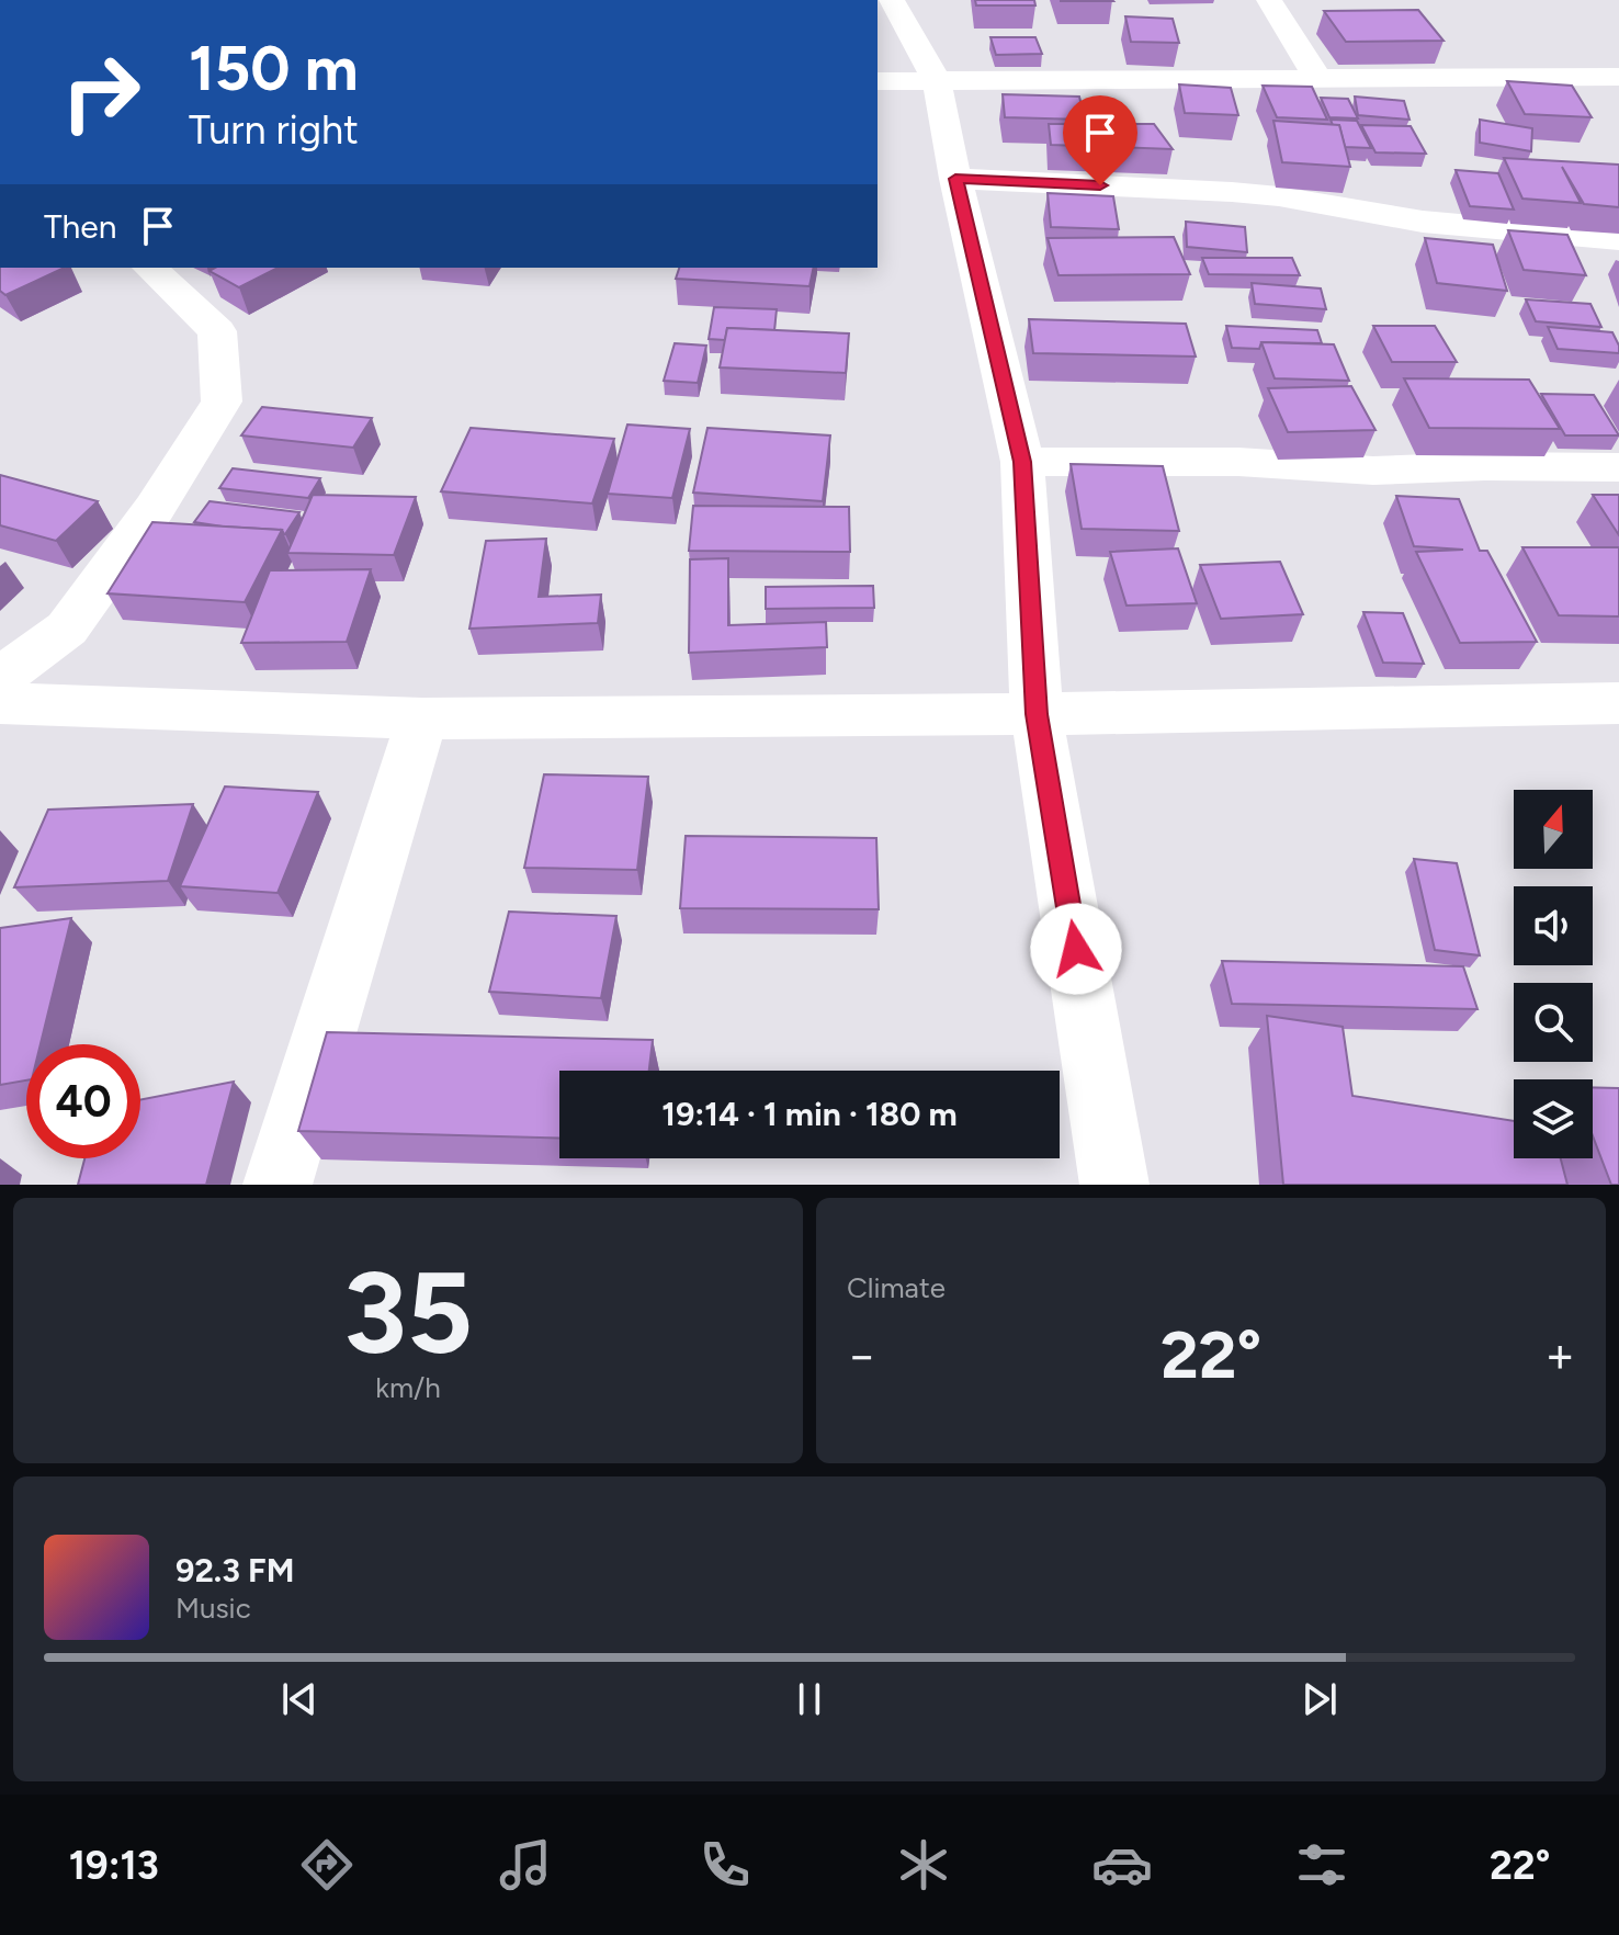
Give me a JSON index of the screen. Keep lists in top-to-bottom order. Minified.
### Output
{"north":"top","page":{"turn":["150 m","Turn right"],"then":"Then","limit":"40","trip":"19:14 · 1 min · 180 m","tile":[["35","km/h"],"Climate"],"heat":["−","22°","+"],"song":["92.3 FM","Music"],"tabs":["19:13","22°"]}}
